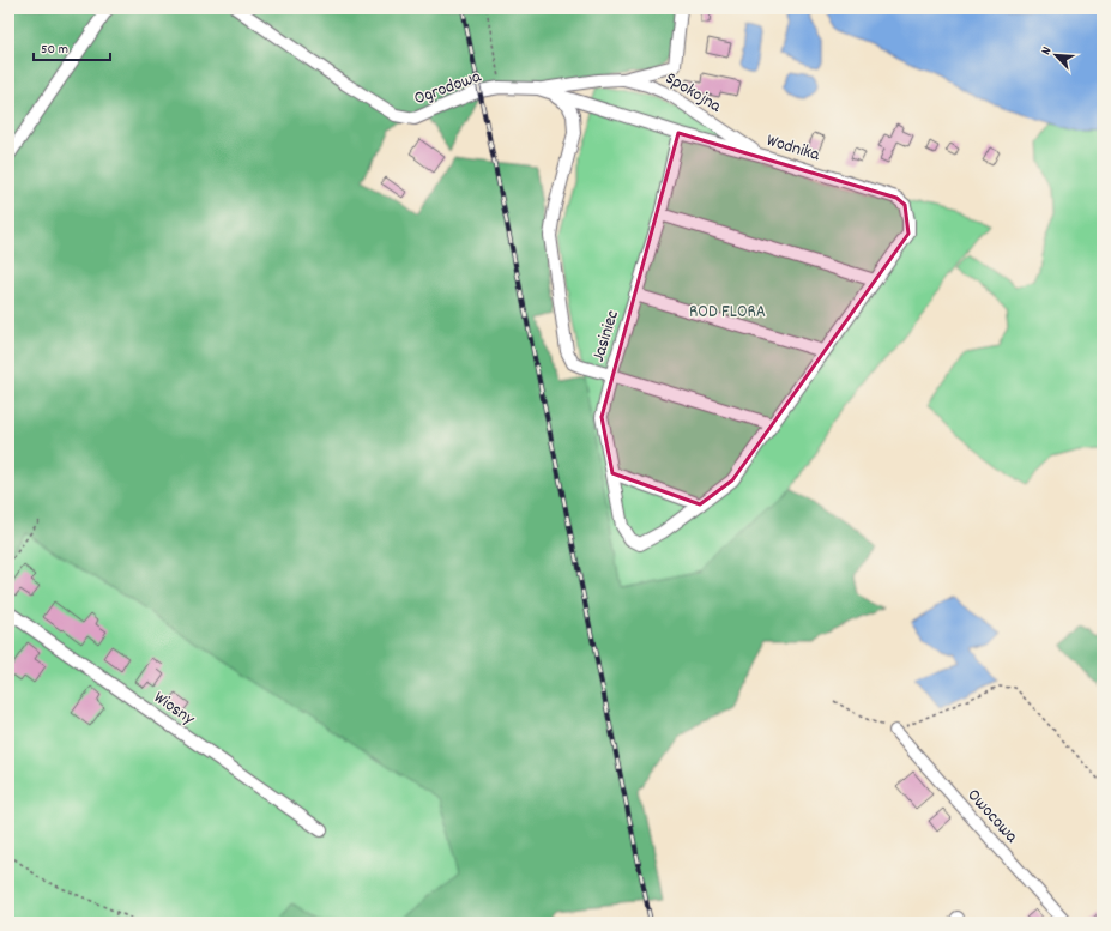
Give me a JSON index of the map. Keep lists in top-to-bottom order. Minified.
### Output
{"streets":{"street":["Ogrodowa","Spokojna","Wodnika","Jasiniec","Wiosny","Owocowa"]},"crossings":[["Ogrodowa","Wodnika"],["Ogrodowa","Jasiniec"],["Spokojna","Wodnika"],["Wodnika","Jasiniec"]],"parks":["ROD FLORA"],"scale_bar":"50 m","north":"top left"}
